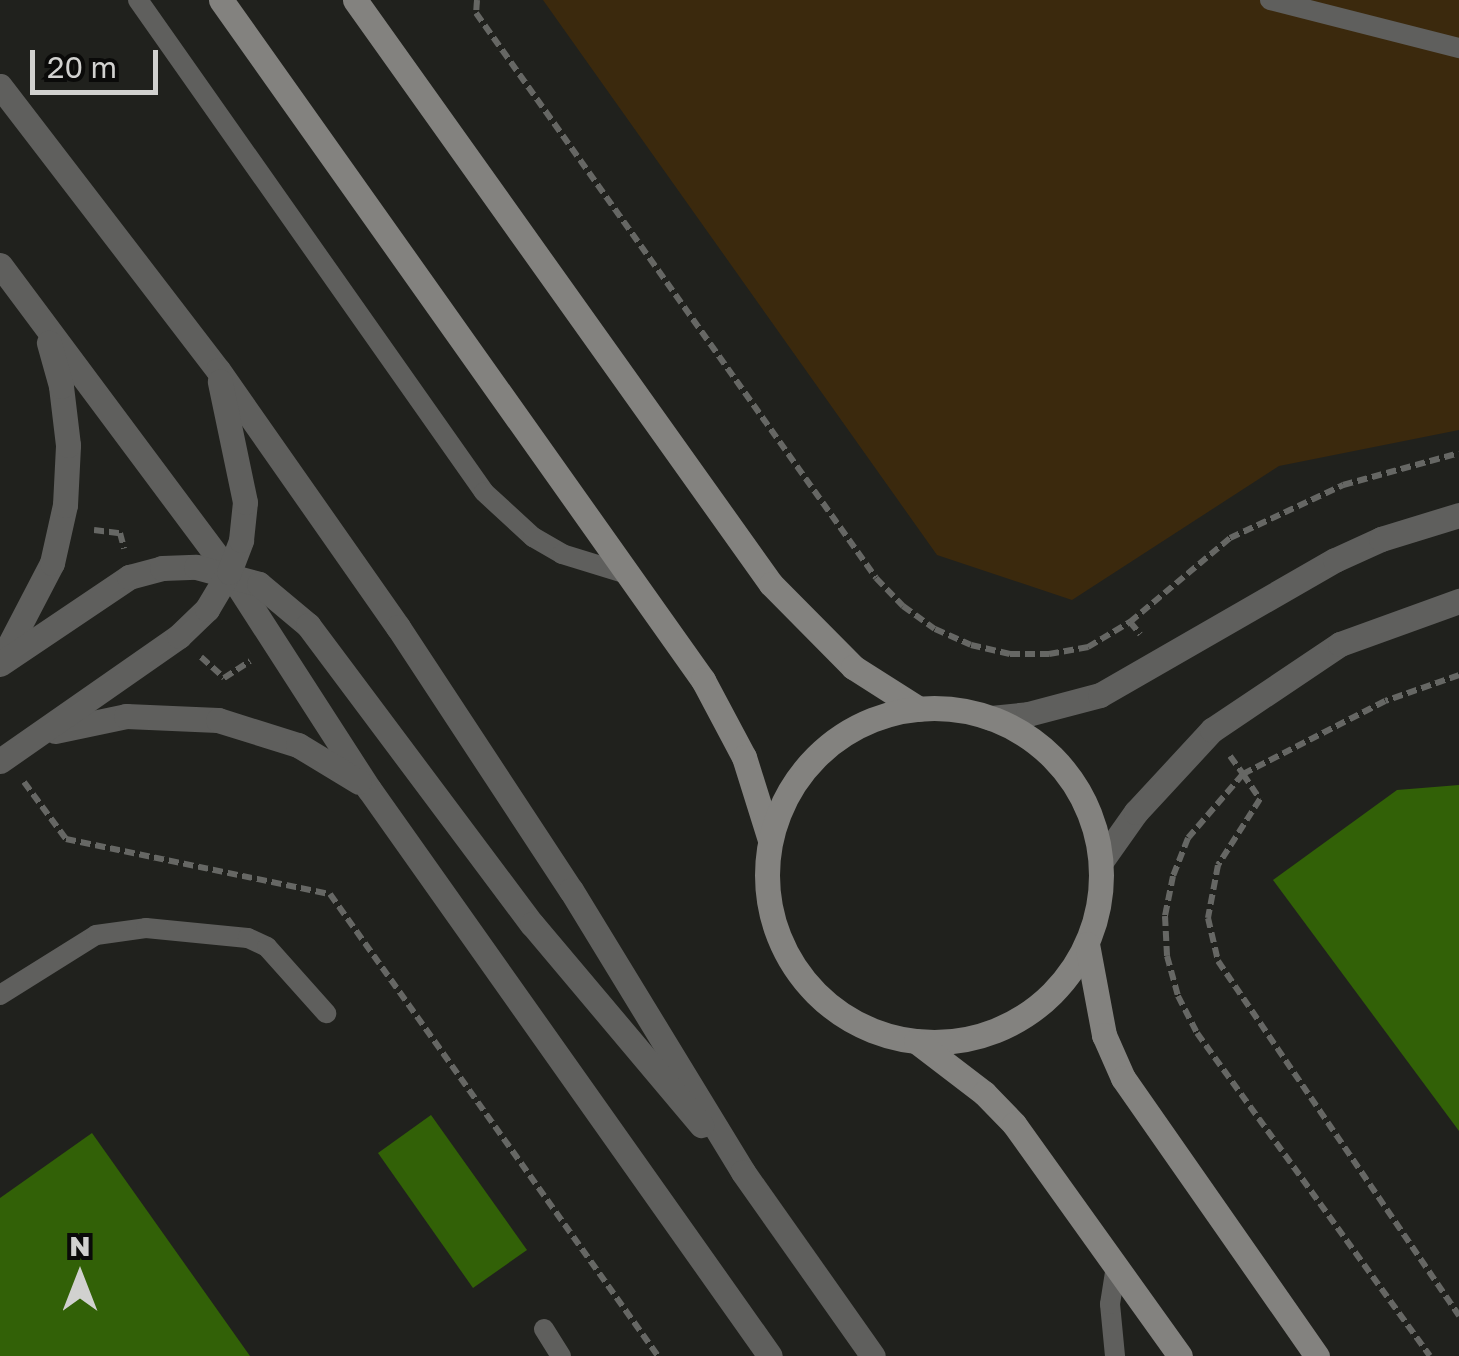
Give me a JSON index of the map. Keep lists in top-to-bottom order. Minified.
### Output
{"scale_bar":"20 m","north":"top"}
